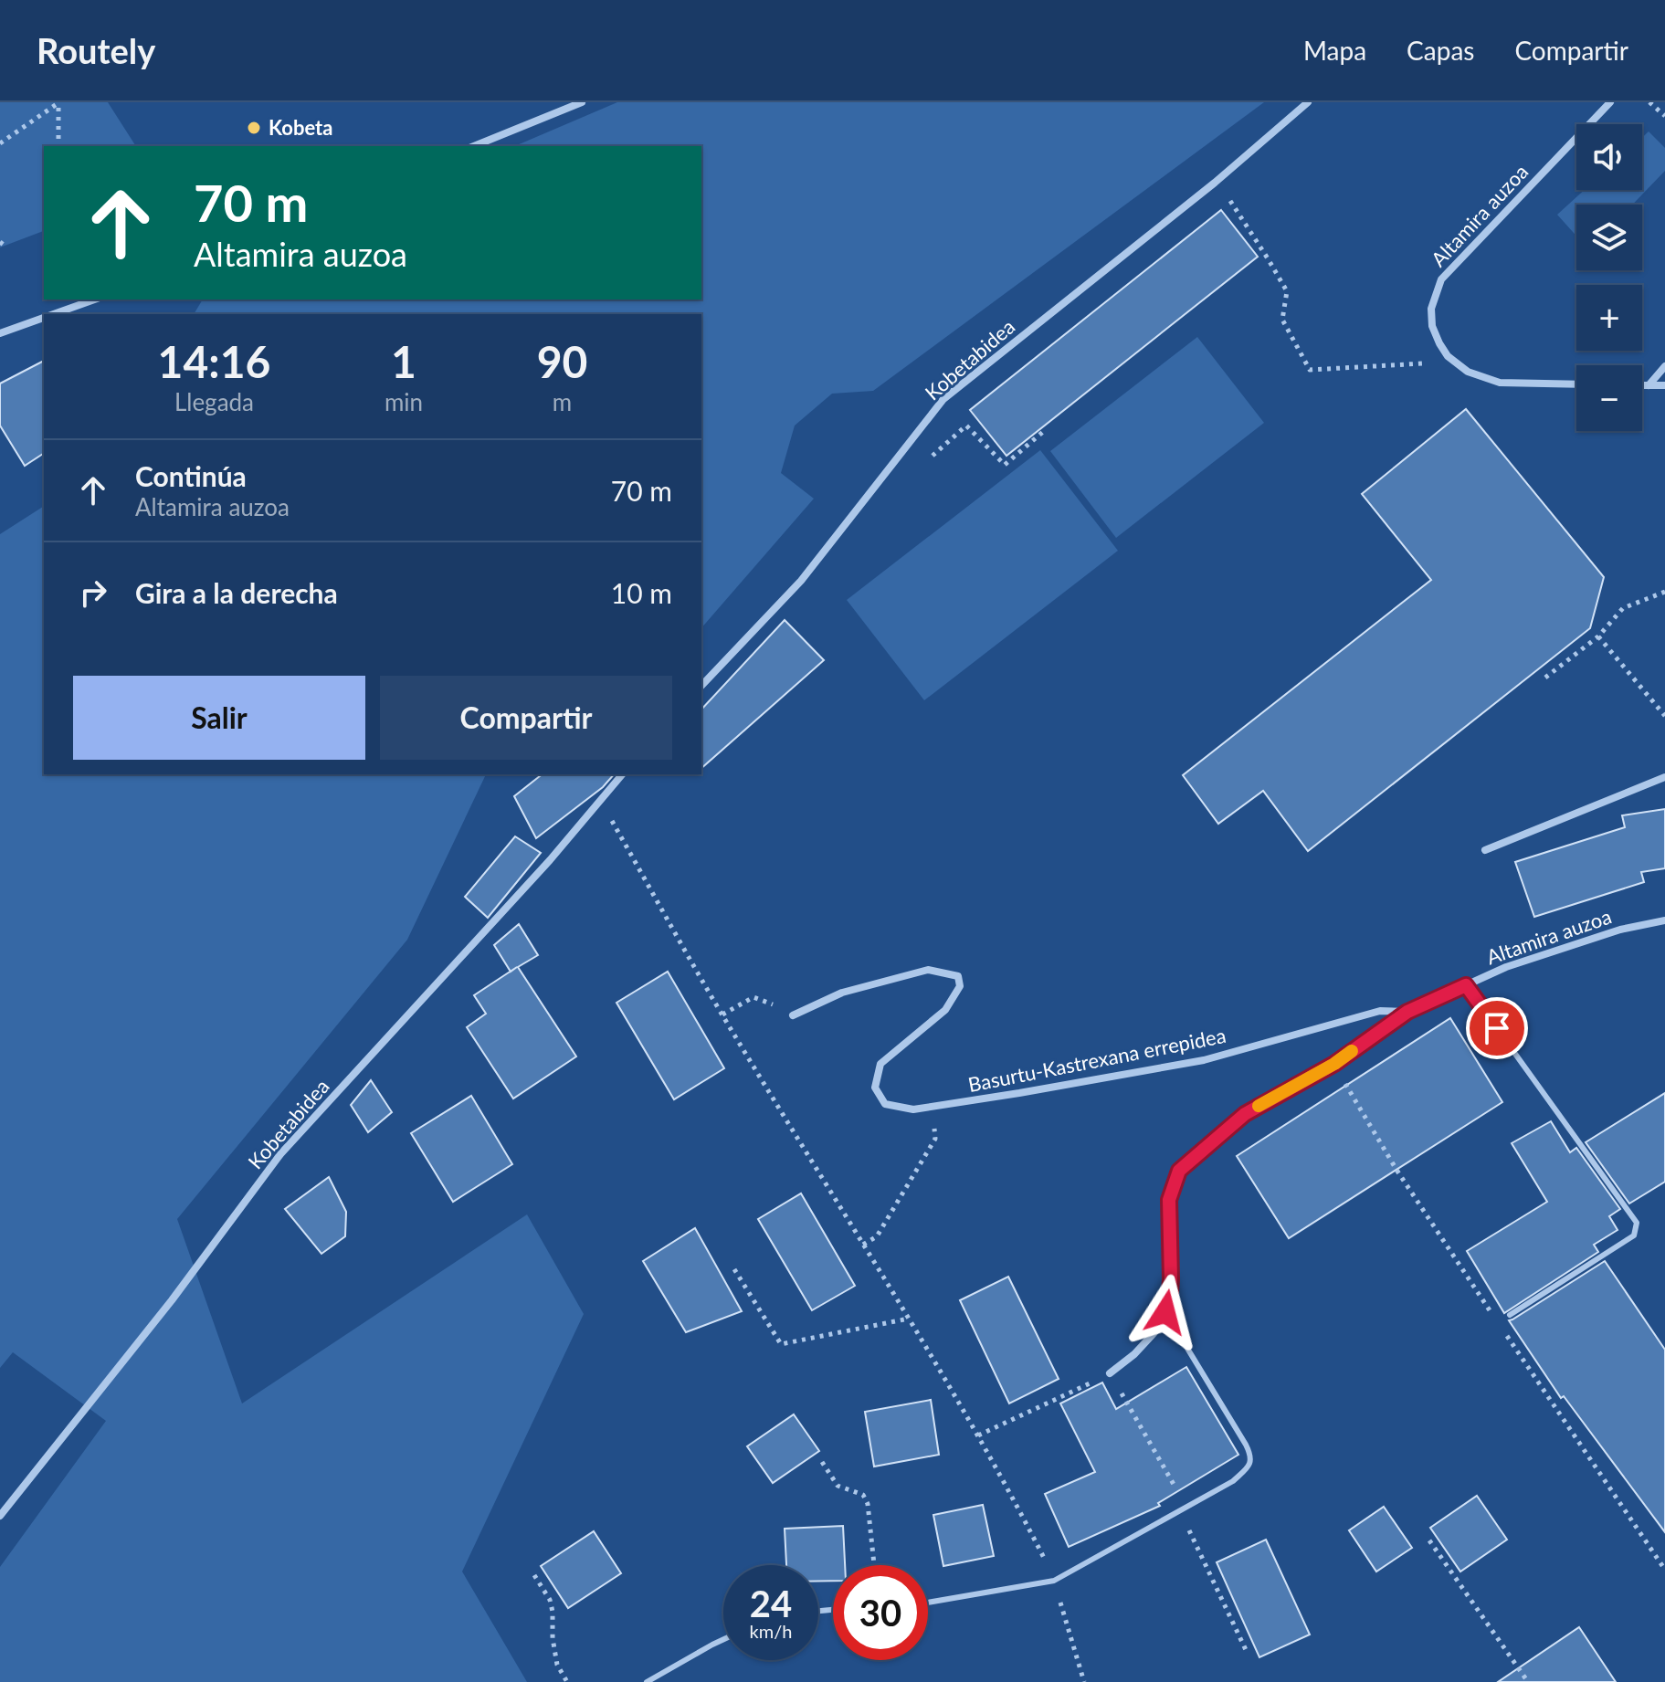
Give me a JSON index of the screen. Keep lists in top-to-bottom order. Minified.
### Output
{"streets":{"street":["Altamira auzoa","Kobetabidea","Basurtu-Kastrexana errepidea"]},"crossings":[["Altamira auzoa","Basurtu-Kastrexana errepidea"]],"places":["Kobeta"],"page":{"header":"Routely","nav":["Mapa","Capas","Compartir"],"map_buttons":["+","−"],"turn":["70 m","Altamira auzoa"],"eta":["14:16","Llegada","1","min","90","m"],"list":[{"name":"Continúa","note":"Altamira auzoa","value":"70 m"},{"name":"Gira a la derecha","value":"10 m"}],"buttons":["Salir","Compartir"],"speed":"24 km/h","limit":"30"}}
